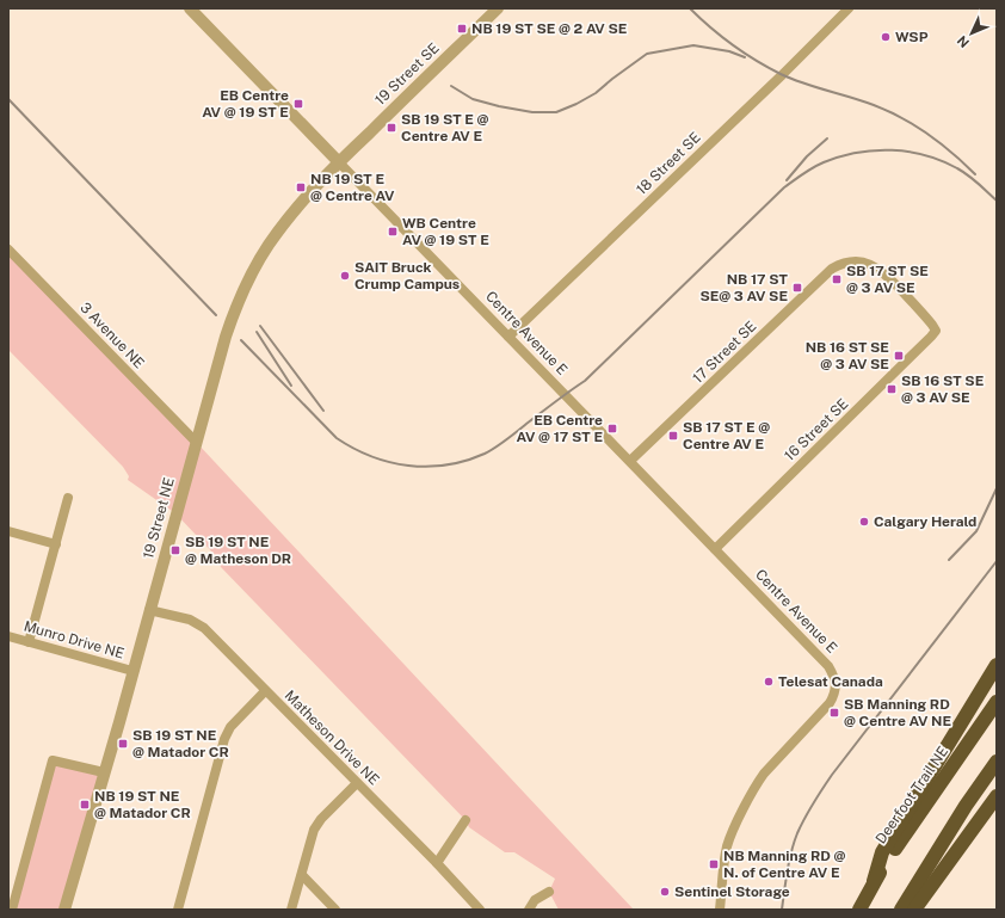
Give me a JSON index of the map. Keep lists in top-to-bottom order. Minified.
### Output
{"streets":{"highway":["Deerfoot Trail NE"],"street":["19 Street SE","18 Street SE","Centre Avenue E","3 Avenue NE","17 Street SE","16 Street SE","19 Street NE","Munro Drive NE","Matheson Drive NE"]},"crossings":[["19 Street SE","Centre Avenue E"],["19 Street SE","19 Street NE"],["18 Street SE","Centre Avenue E"],["Centre Avenue E","17 Street SE"],["Centre Avenue E","16 Street SE"],["Centre Avenue E","19 Street NE"],["3 Avenue NE","19 Street NE"],["17 Street SE","16 Street SE"],["19 Street NE","Munro Drive NE"],["19 Street NE","Matheson Drive NE"]],"places":{"transit":["NB 19 ST SE @ 2 AV SE","EB Centre AV @ 19 ST E","SB 19 ST E @ Centre AV E","NB 19 ST E @ Centre AV","WB Centre AV @ 19 ST E","SB 17 ST SE @ 3 AV SE","NB 17 ST SE@ 3 AV SE","NB 16 ST SE @ 3 AV SE","SB 16 ST SE @ 3 AV SE","EB Centre AV @ 17 ST E","SB 17 ST E @ Centre AV E","SB 19 ST NE @ Matheson DR","SB Manning RD @ Centre AV NE","SB 19 ST NE @ Matador CR","NB 19 ST NE @ Matador CR","NB Manning RD @ N. of Centre AV E"],"other":["WSP","SAIT Bruck Crump Campus","Calgary Herald","Telesat Canada","Sentinel Storage"]},"north":"bottom left"}
